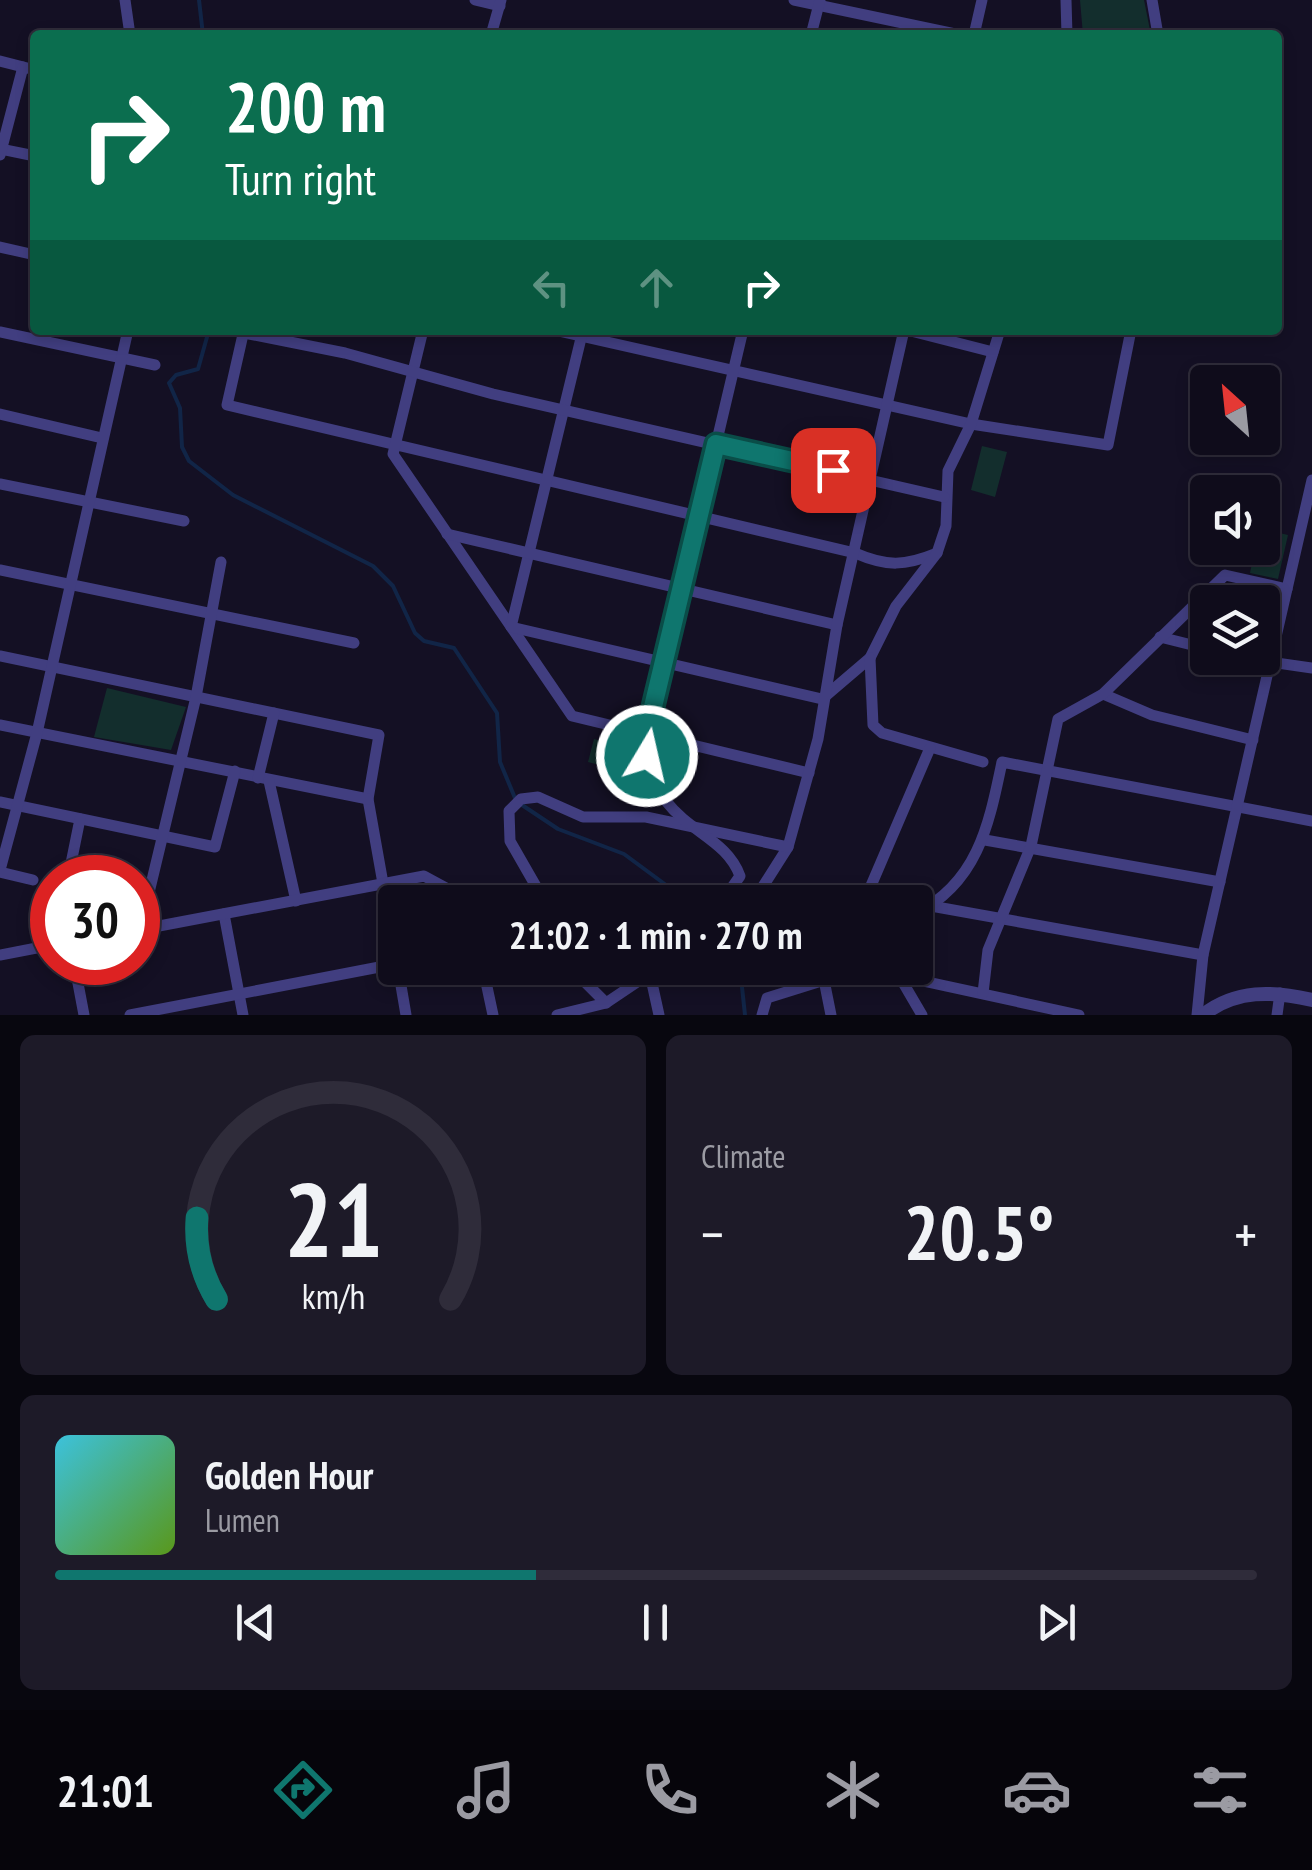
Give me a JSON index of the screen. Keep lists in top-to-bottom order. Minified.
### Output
{"north":"top left","page":{"turn":["200 m","Turn right"],"limit":"30","trip":"21:02 · 1 min · 270 m","tile":"Climate","heat":["−","20.5°","+"],"song":["Golden Hour","Lumen"],"tabs":"21:01","gauge":["21","km/h"]}}
